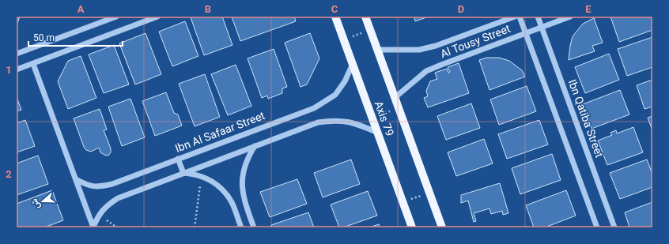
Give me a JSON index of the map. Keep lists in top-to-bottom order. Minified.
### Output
{"streets":{"main road":["Axis 79"],"street":["Al Tousy Street","Ibn Qatiba Street","Ibn Al Safaar Street"]},"crossings":[["Al Tousy Street","Axis 79"],["Al Tousy Street","Ibn Qatiba Street"],["Axis 79","Ibn Al Safaar Street"]],"scale_bar":"50 m","north":"left","grid":{"columns":["A","B","C","D","E"],"rows":["1","2"]}}
